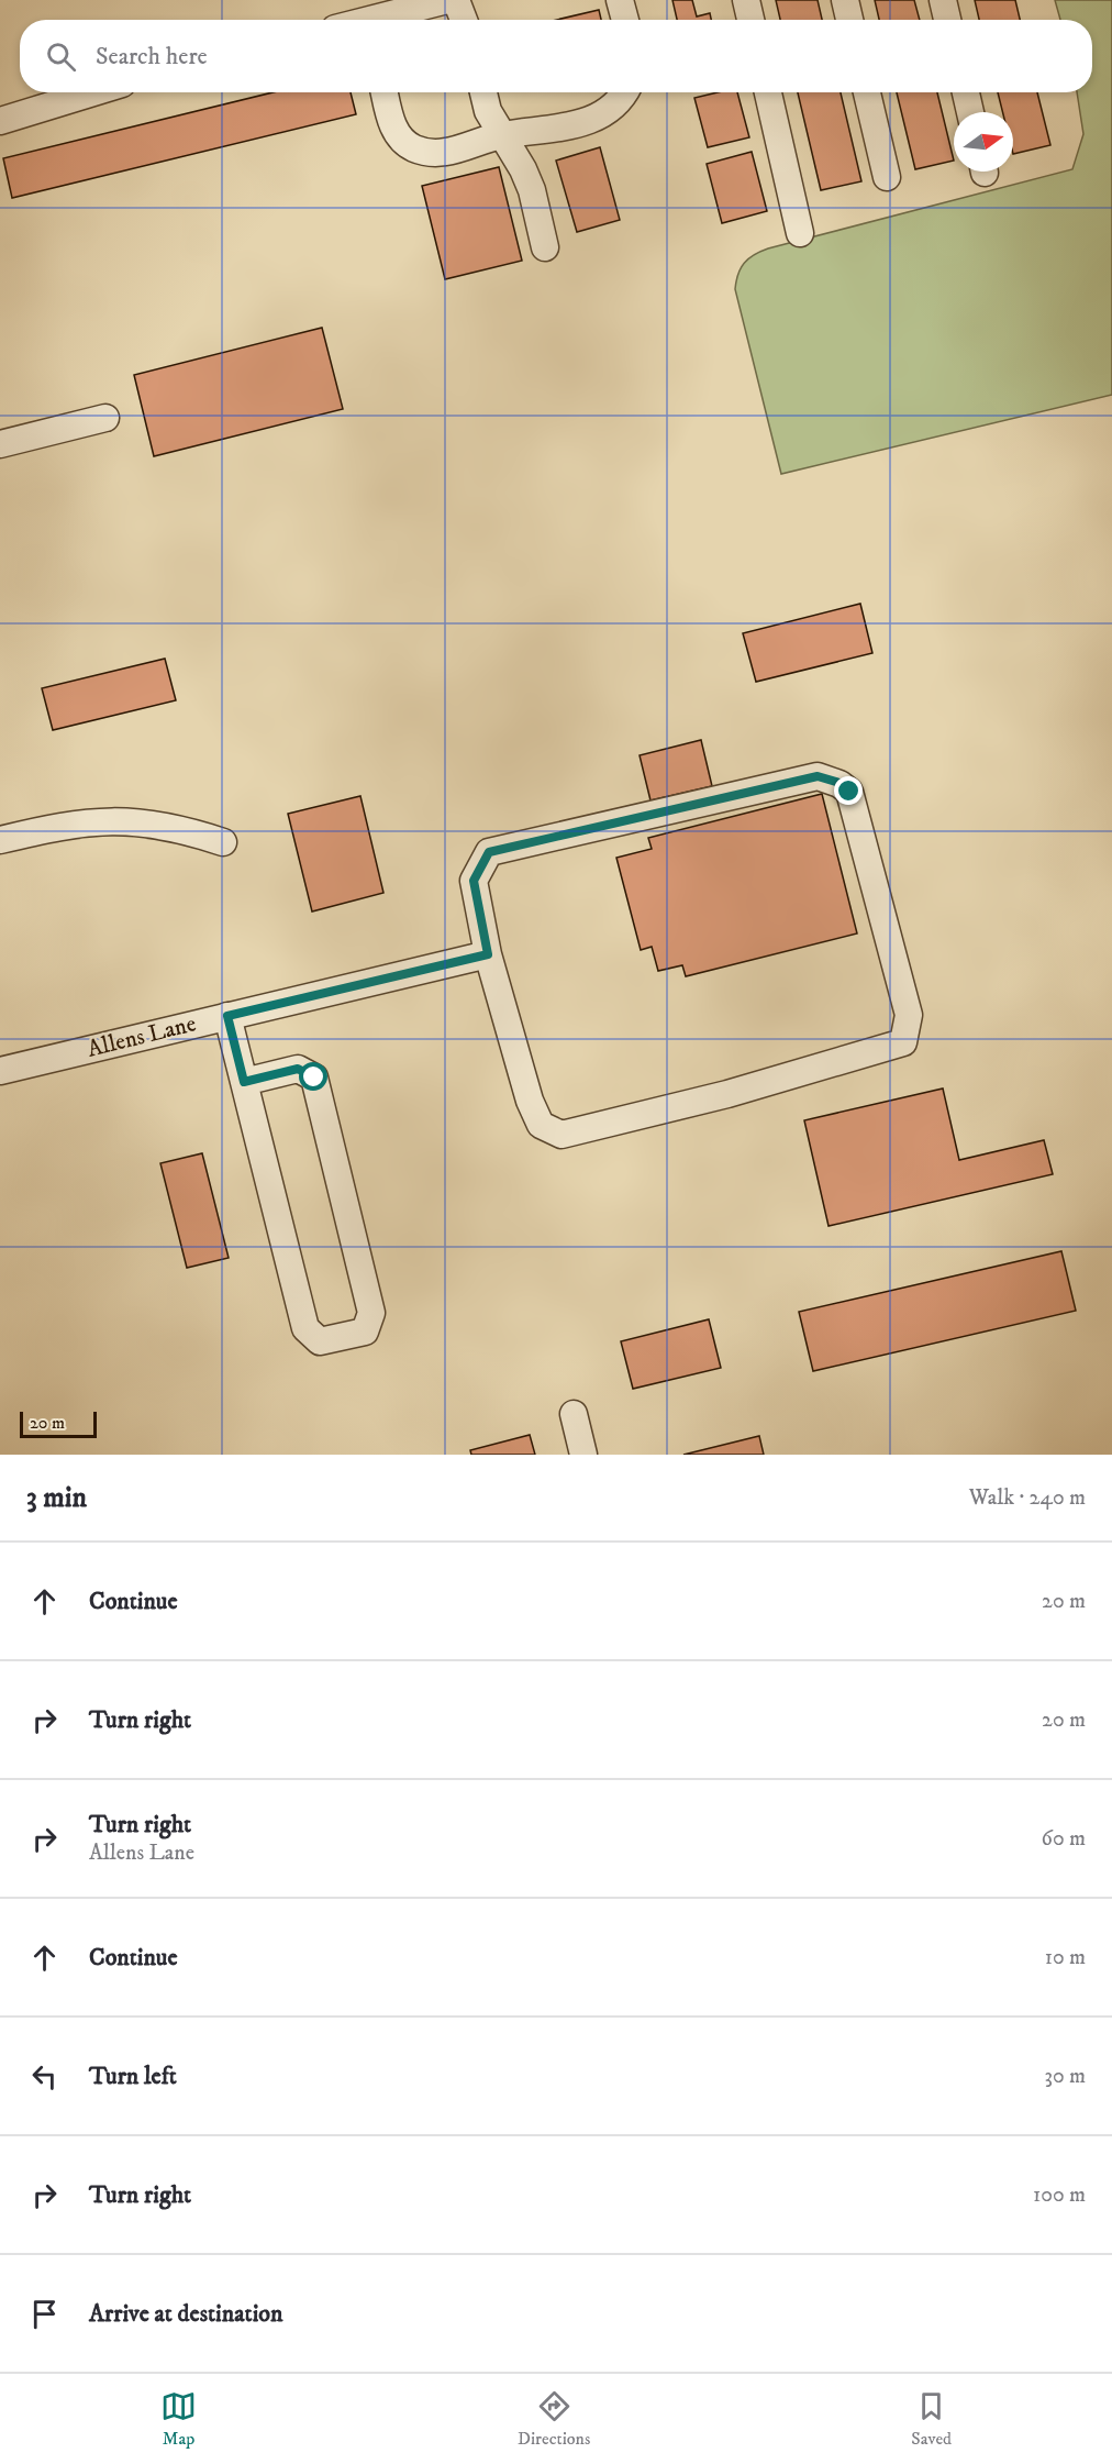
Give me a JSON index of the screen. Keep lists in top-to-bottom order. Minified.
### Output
{"streets":{"street":["Allens Lane"]},"scale_bar":"20 m","north":"right","page":{"search":"Search here","scale":"20 m","heading":["3 min","Walk · 240 m"],"list":[["Continue","20 m"],["Turn right","20 m"],["Turn right","Allens Lane","60 m"],["Continue","10 m"],["Turn left","30 m"],["Turn right","100 m"],"Arrive at destination"],"nav":["Map","Directions","Saved"]}}
